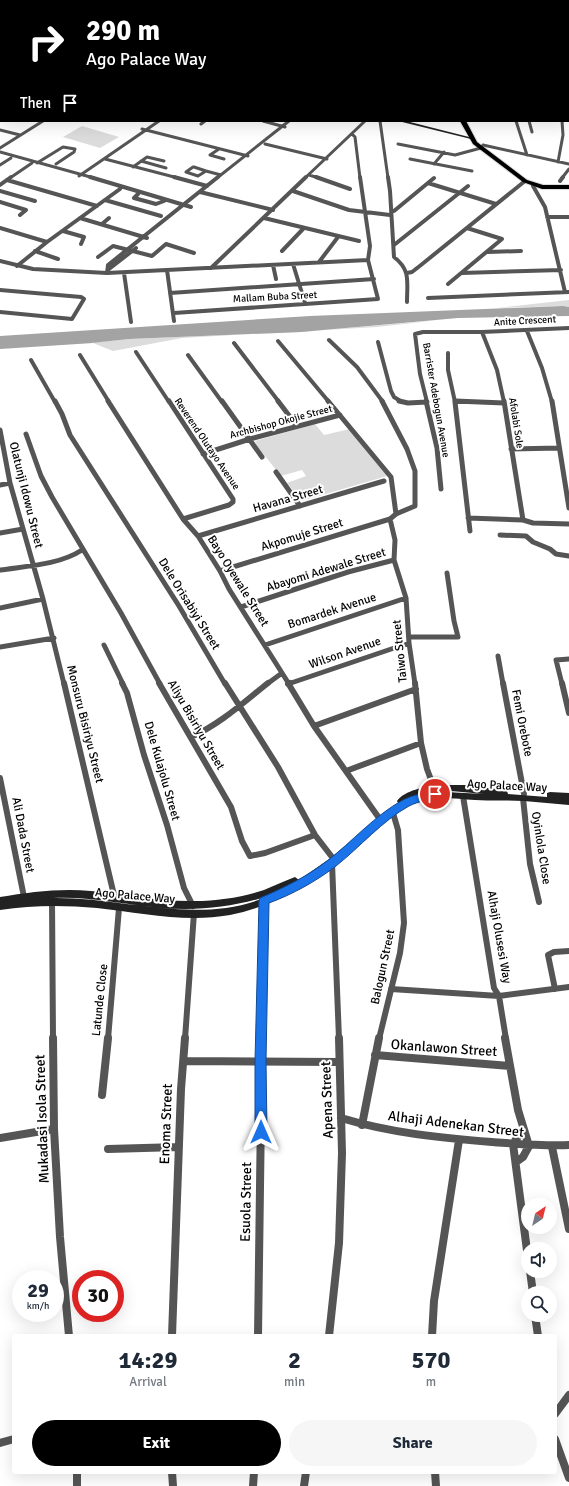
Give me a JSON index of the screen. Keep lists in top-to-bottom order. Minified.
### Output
{"streets":{"main road":["Ago Palace Way"],"street":["Mallam Buba Street","Anite Crescent","Barrister Adebogun Avenue","Archbishop Okojie Street","Afolabi Sole","Reverend Olutayo Avenue","Olatunji Idowu Street","Havana Street","Akpomuje Street","Abayomi Adewale Street","Bayo Oyewale Street","Dele Orisabiyi Street","Bomardek Avenue","Taiwo Street","Wilson Avenue","Femi Orebote","Monsuru Bisiriyu Street","Aliyu Bisiriyu Street","Dele Kulajolu Street","Ali Dada Street","Oyinlola Close","Alhaji Olusesi Way","Balogun Street","Latunde Close","Okanlawon Street","Apena Street","Mukadasi Isola Street","Enoma Street","Alhaji Adenekan Street","Esuola Street"]},"crossings":[["Anite Crescent","Barrister Adebogun Avenue"],["Anite Crescent","Afolabi Sole"],["Barrister Adebogun Avenue","Afolabi Sole"],["Archbishop Okojie Street","Reverend Olutayo Avenue"],["Reverend Olutayo Avenue","Bayo Oyewale Street"],["Olatunji Idowu Street","Monsuru Bisiriyu Street"],["Havana Street","Bayo Oyewale Street"],["Akpomuje Street","Bayo Oyewale Street"],["Akpomuje Street","Taiwo Street"],["Abayomi Adewale Street","Bayo Oyewale Street"],["Abayomi Adewale Street","Taiwo Street"],["Bayo Oyewale Street","Bomardek Avenue"],["Bayo Oyewale Street","Wilson Avenue"],["Bayo Oyewale Street","Ago Palace Way"],["Dele Orisabiyi Street","Aliyu Bisiriyu Street"],["Dele Orisabiyi Street","Ago Palace Way"],["Dele Orisabiyi Street","Apena Street"],["Bomardek Avenue","Taiwo Street"],["Taiwo Street","Wilson Avenue"],["Taiwo Street","Ago Palace Way"],["Femi Orebote","Ago Palace Way"],["Femi Orebote","Oyinlola Close"],["Monsuru Bisiriyu Street","Ago Palace Way"],["Dele Kulajolu Street","Ago Palace Way"],["Dele Kulajolu Street","Enoma Street"],["Ago Palace Way","Ali Dada Street"],["Ago Palace Way","Oyinlola Close"],["Ago Palace Way","Alhaji Olusesi Way"],["Ago Palace Way","Balogun Street"],["Ago Palace Way","Latunde Close"],["Ago Palace Way","Apena Street"],["Ago Palace Way","Mukadasi Isola Street"],["Ago Palace Way","Enoma Street"],["Ago Palace Way","Esuola Street"],["Alhaji Olusesi Way","Okanlawon Street"],["Alhaji Olusesi Way","Alhaji Adenekan Street"],["Balogun Street","Okanlawon Street"],["Balogun Street","Alhaji Adenekan Street"],["Apena Street","Alhaji Adenekan Street"]],"north":"top right","page":{"turn":["290 m","Ago Palace Way"],"then":"Then","speed":"29 km/h","limit":"30","eta":["14:29","Arrival","2","min","570","m"],"buttons":["Exit","Share"]}}
